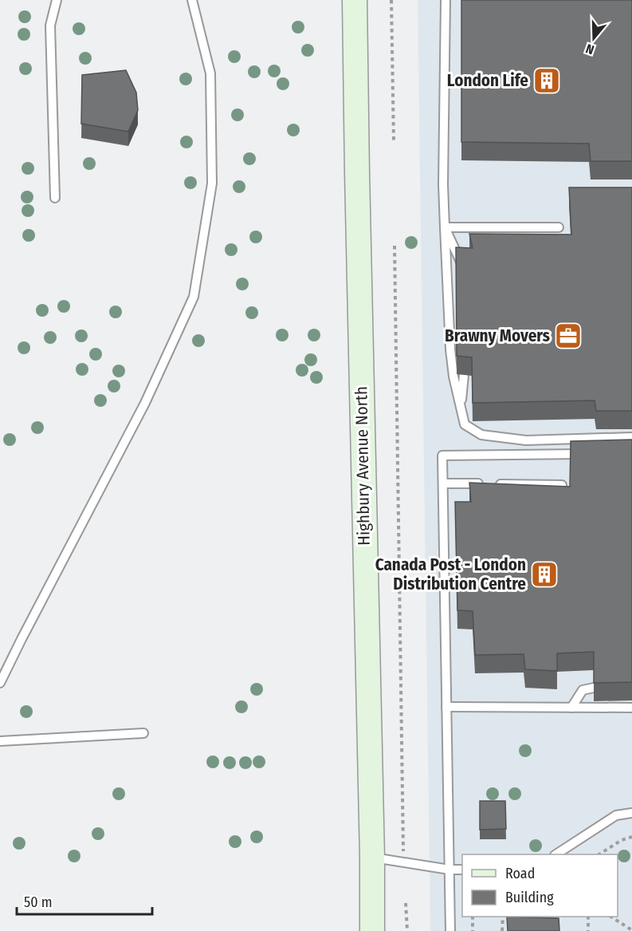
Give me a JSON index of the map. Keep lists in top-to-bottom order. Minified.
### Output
{"streets":{"main road":["Highbury Avenue North"]},"places":{"building":["London Life","Canada Post - London Distribution Centre"],"office":["Brawny Movers"]},"legend":["Road","Building"],"scale_bar":"50 m","north":"bottom"}
